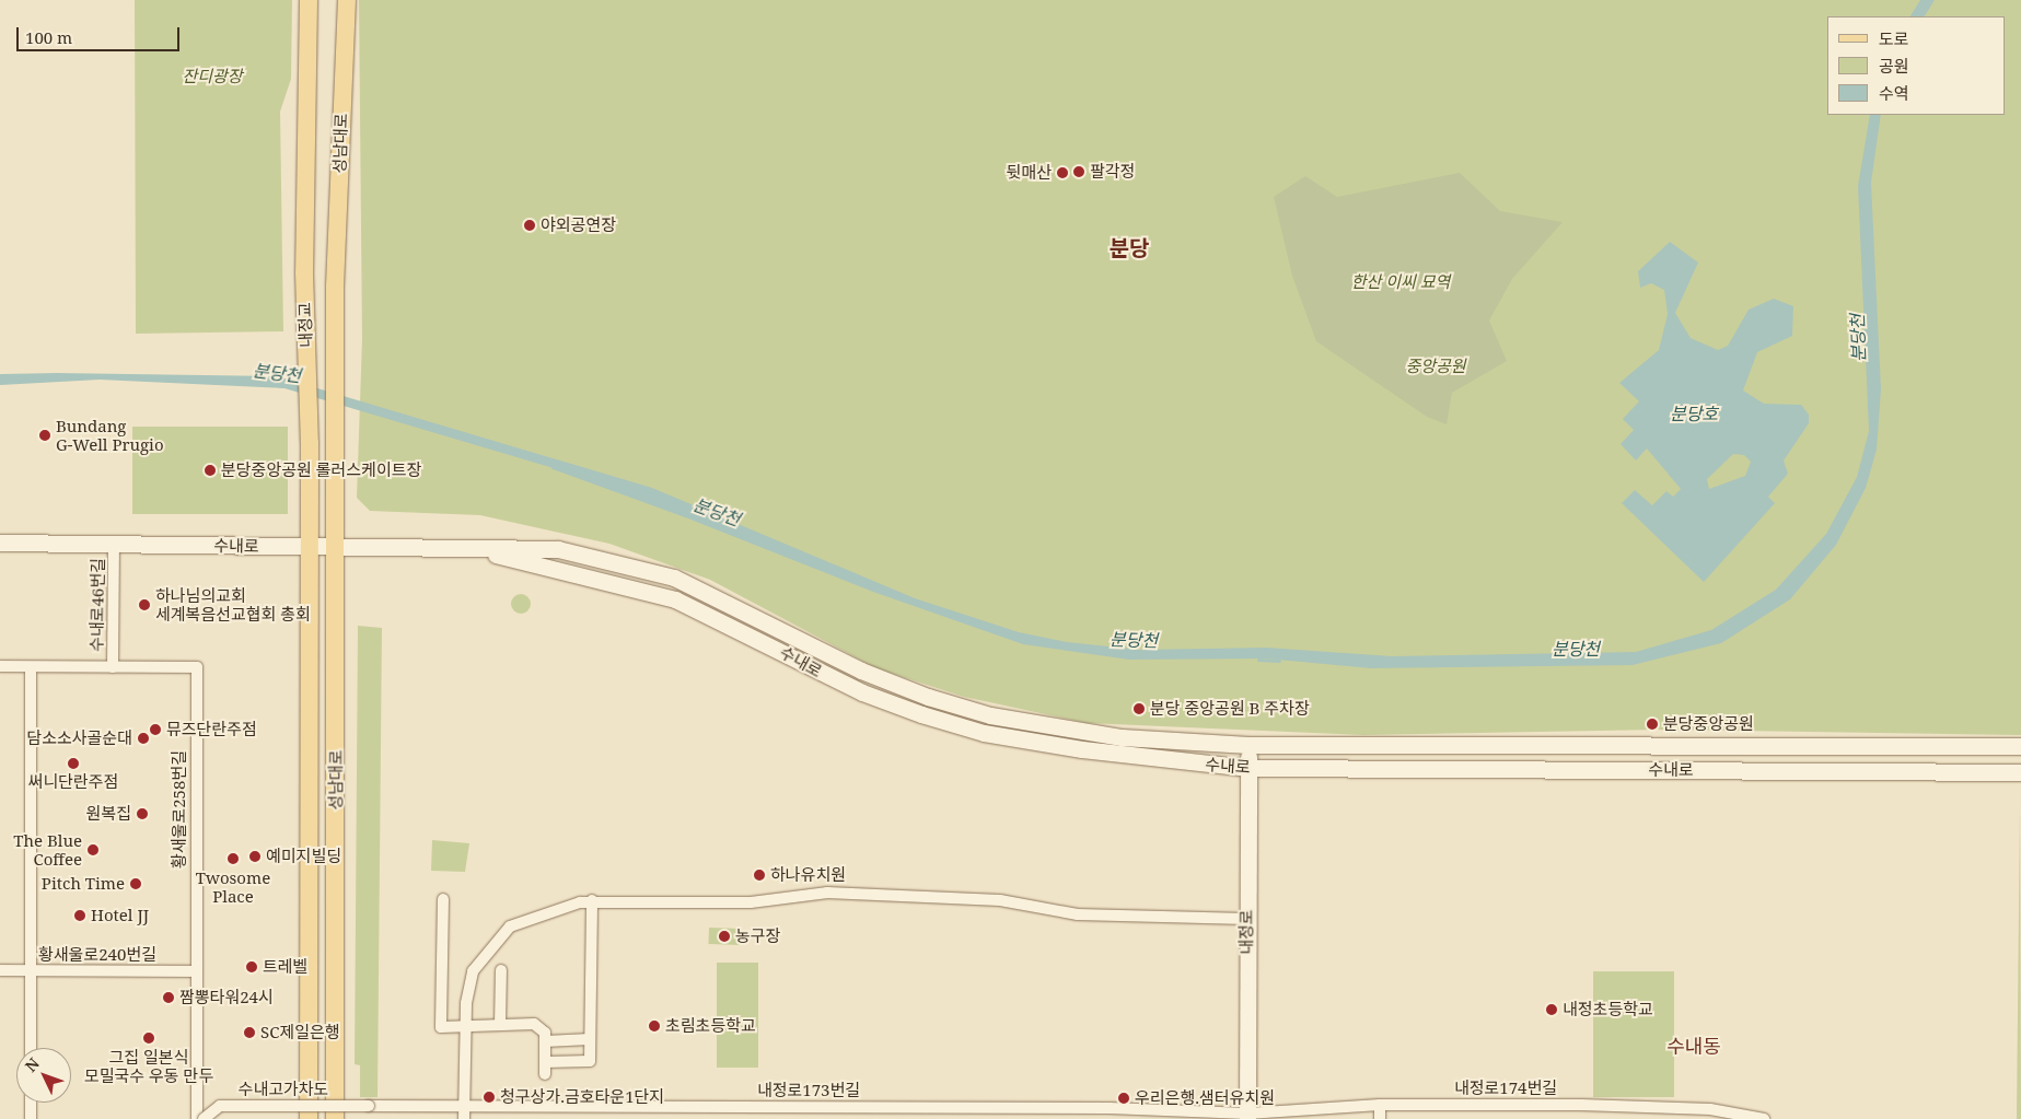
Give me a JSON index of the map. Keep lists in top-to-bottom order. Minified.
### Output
{"streets":{"main road":["성남대로","내정교","수내로","내정로"],"street":["수내로46번길","황새울로258번길","황새울로240번길","내정로174번길","수내고가차도","내정로173번길"]},"crossings":[["성남대로","내정교"],["성남대로","수내로"],["수내로","수내로46번길"],["수내로","내정로"],["수내로46번길","황새울로258번길"],["황새울로258번길","황새울로240번길"],["내정로","내정로174번길"],["내정로","내정로173번길"],["내정로174번길","내정로173번길"],["수내고가차도","내정로173번길"]],"districts":["분당","수내동"],"water":["분당천","분당호"],"parks":["잔디광장","한산 이씨 묘역","중앙공원"],"places":["팔각정","뒷매산","야외공연장","Bundang G-Well Prugio","분당중앙공원 롤러스케이트장","하나님의교회 세계복음선교협회 총회","분당 중앙공원 B 주차장","분당중앙공원","뮤즈단란주점","담소소사골순대","써니단란주점","원복집","The Blue Coffee","예미지빌딩","Twosome Place","하나유치원","Pitch Time","Hotel JJ","농구장","트레벨","짬뽕타워24시","내정초등학교","초림초등학교","SC제일은행","그집 일본식 모밀국수 우동 만두","청구상가.금호타운1단지","우리은행.샘터유치원"],"legend":["도로","공원","수역"],"scale_bar":"100 m","north":"top left"}
